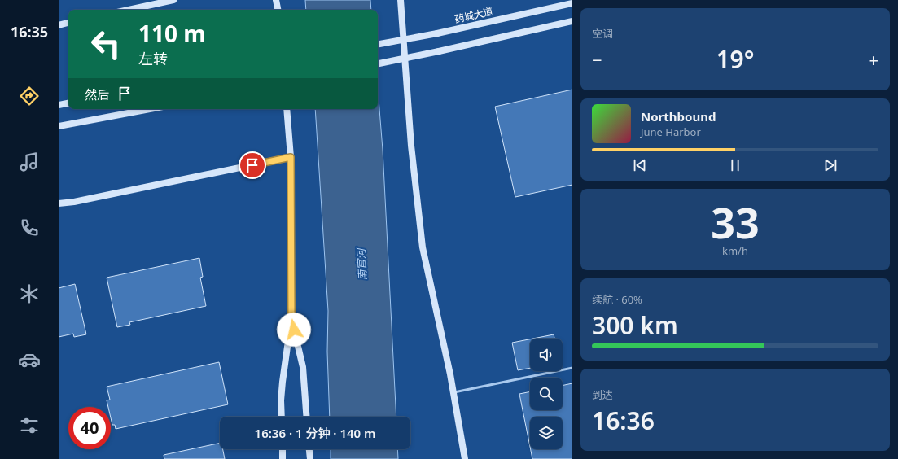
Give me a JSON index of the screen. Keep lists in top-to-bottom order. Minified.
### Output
{"streets":{"street":["药城大道"]},"water":["南官河"],"page":{"tabs":"16:35","tile":["空调",["33","km/h"],["续航 · 60%","300 km"],["到达","16:36"]],"turn":["110 m","左转"],"heat":["−","19°","+"],"then":"然后","song":["Northbound","June Harbor"],"limit":"40","trip":"16:36 · 1 分钟 · 140 m"}}
